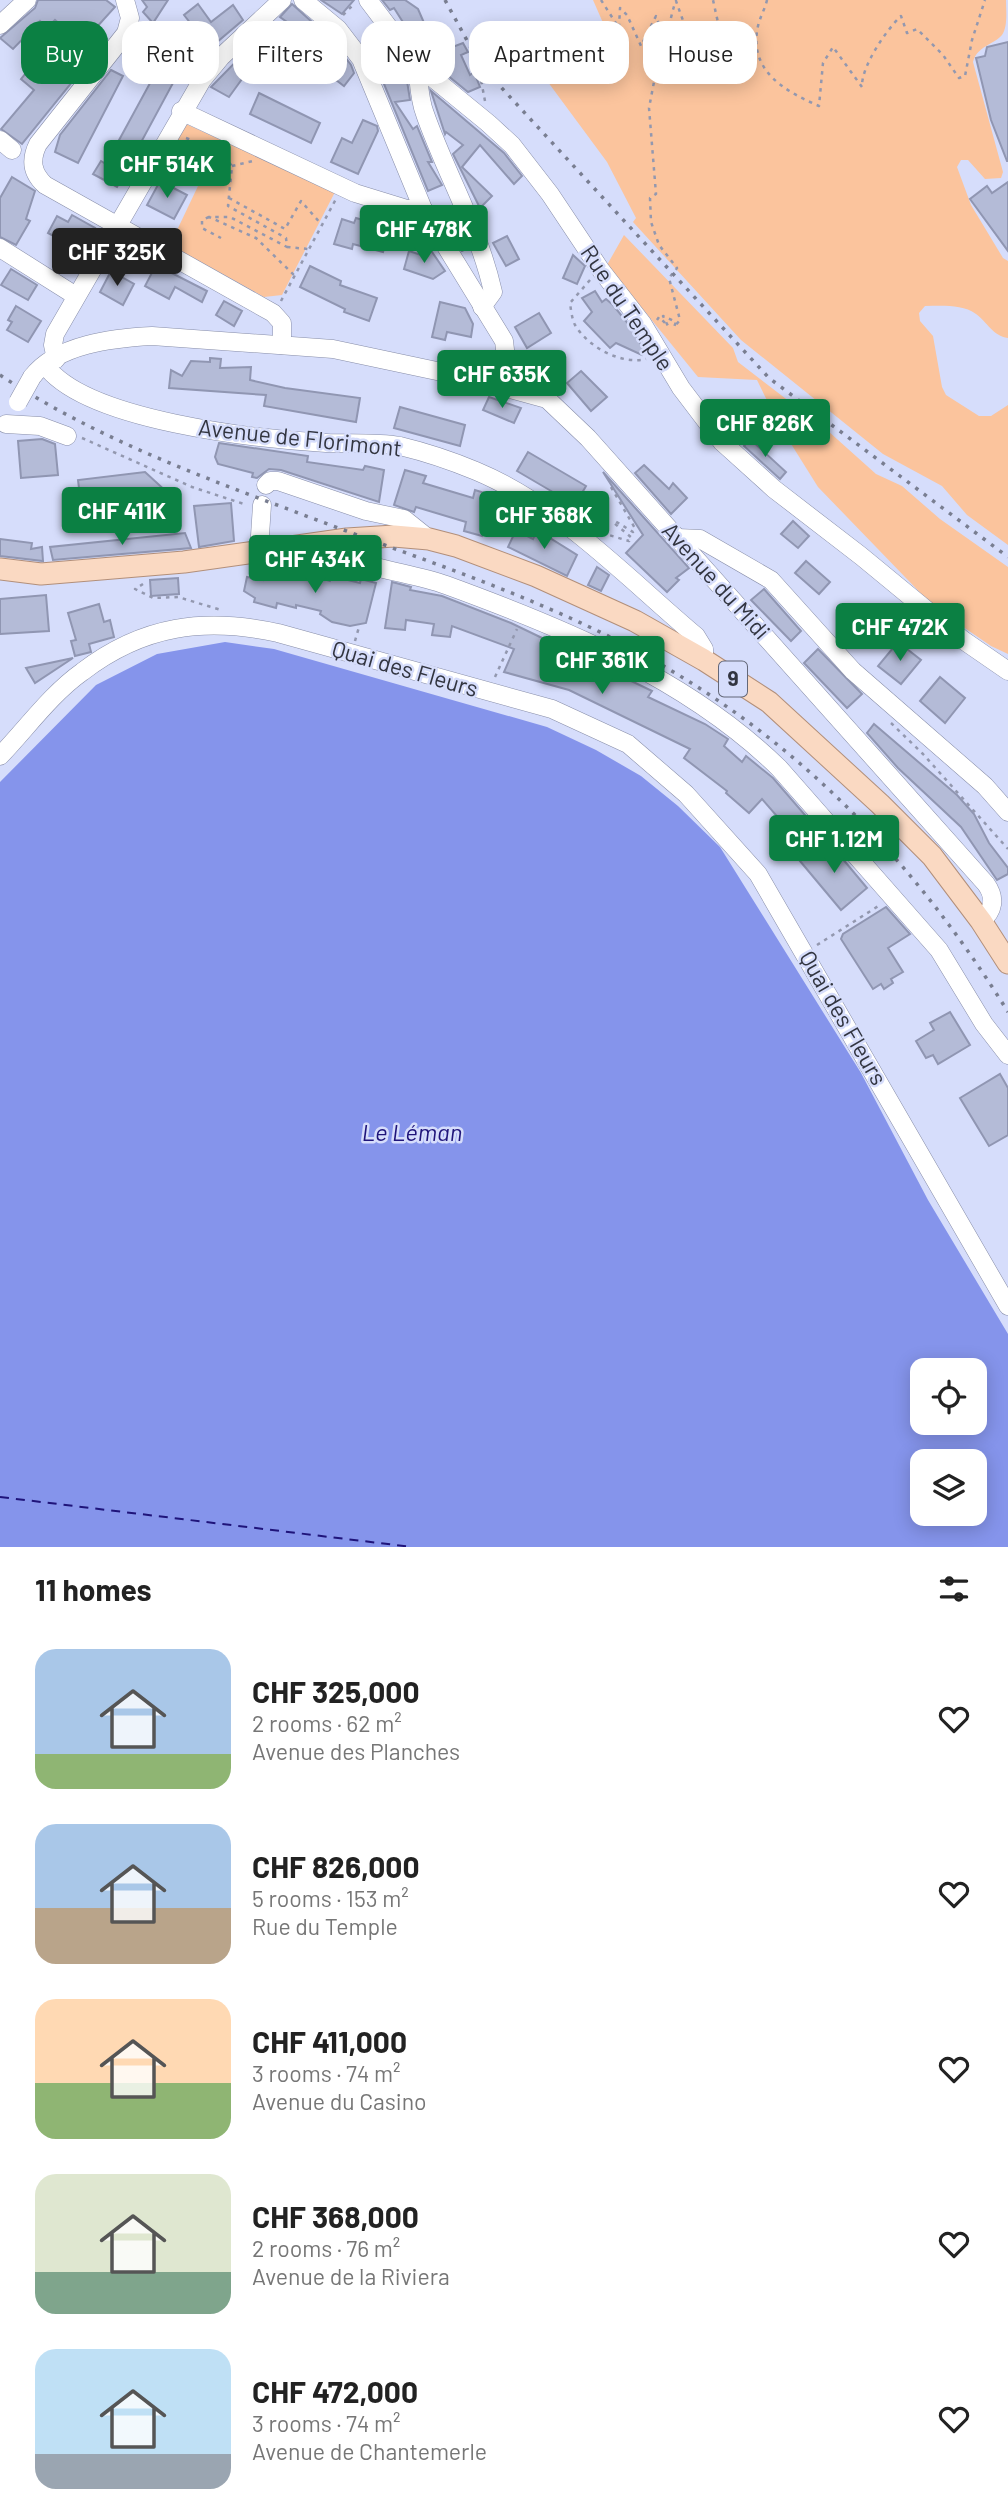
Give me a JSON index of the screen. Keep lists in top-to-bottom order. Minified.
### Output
{"streets":{"main road":["9"],"street":["Rue du Temple","Avenue de Florimont","Avenue du Midi","Quai des Fleurs"]},"crossings":[["Avenue de Florimont","Avenue du Midi"],["Avenue de Florimont","9"],["Avenue du Midi","9"]],"water":["Le Léman"],"page":{"chip":["Buy","Rent","Filters","New","Apartment","House"],"price":["CHF 514K","CHF 478K","CHF 325K","CHF 635K","CHF 826K","CHF 411K","CHF 368K","CHF 434K","CHF 472K","CHF 361K","CHF 1.12M"],"heading":"11 homes","list":[{"name":"CHF 325,000","note":"2 rooms · 62 m² · Avenue des Planches"},{"name":"CHF 826,000","note":"5 rooms · 153 m² · Rue du Temple"},{"name":"CHF 411,000","note":"3 rooms · 74 m² · Avenue du Casino"},{"name":"CHF 368,000","note":"2 rooms · 76 m² · Avenue de la Riviera"},{"name":"CHF 472,000","note":"3 rooms · 74 m² · Avenue de Chantemerle"}]}}
